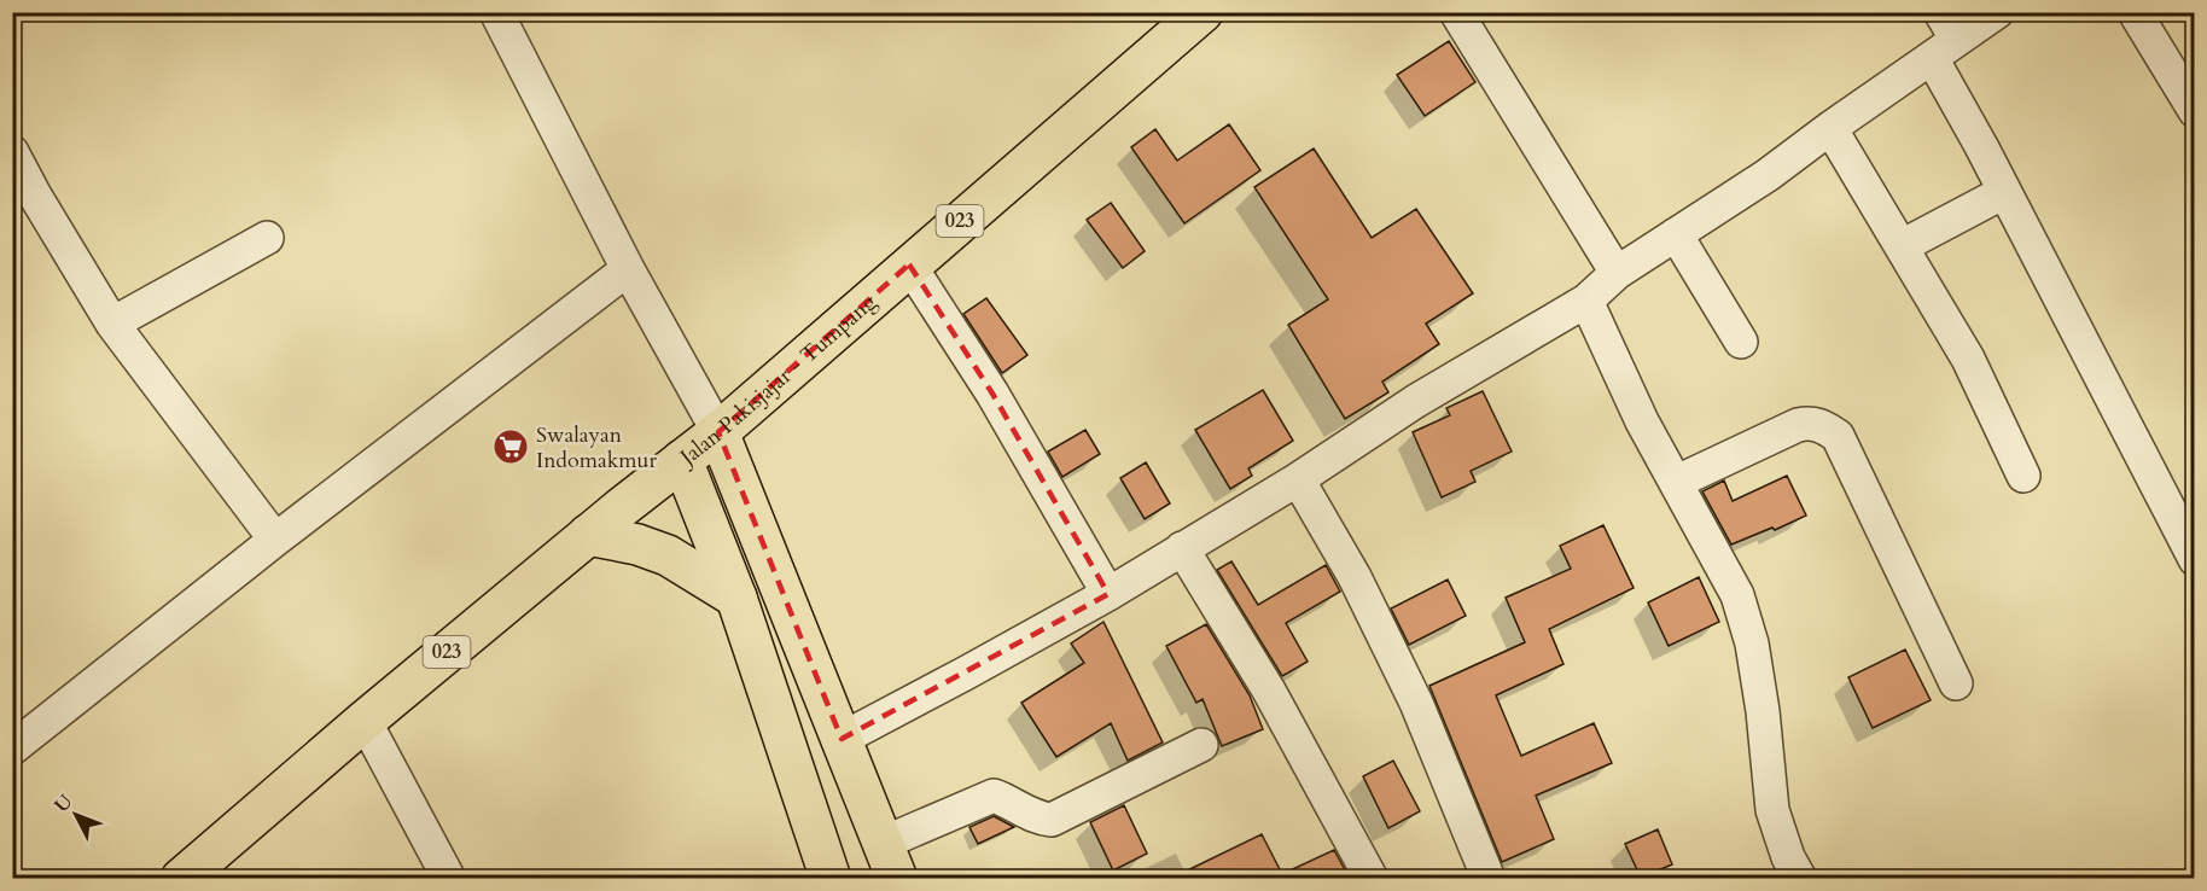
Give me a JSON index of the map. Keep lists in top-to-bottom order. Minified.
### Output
{"streets":{"main road":["023","Jalan Pakisjajar - Tumpang"]},"places":{"supermarket":["Swalayan Indomakmur"]},"north":"top left"}
